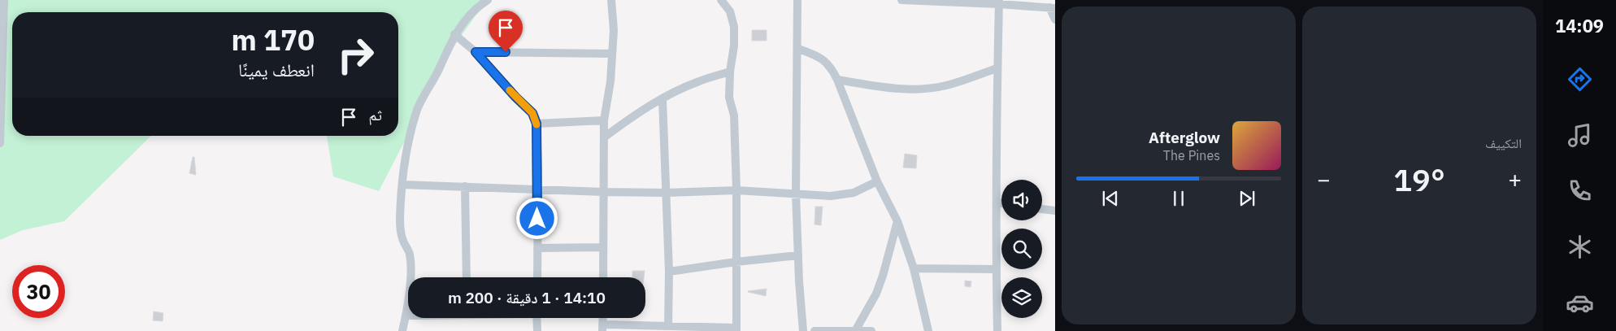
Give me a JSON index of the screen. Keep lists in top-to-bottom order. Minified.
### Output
{"page":{"tabs":"14:09","tile":"التكييف","turn":["170 m","انعطف يمينًا"],"then":"ثم","song":["Afterglow","The Pines"],"heat":["−","19°","+"],"limit":"30","trip":"14:10 · 1 دقيقة · 200 m"}}
